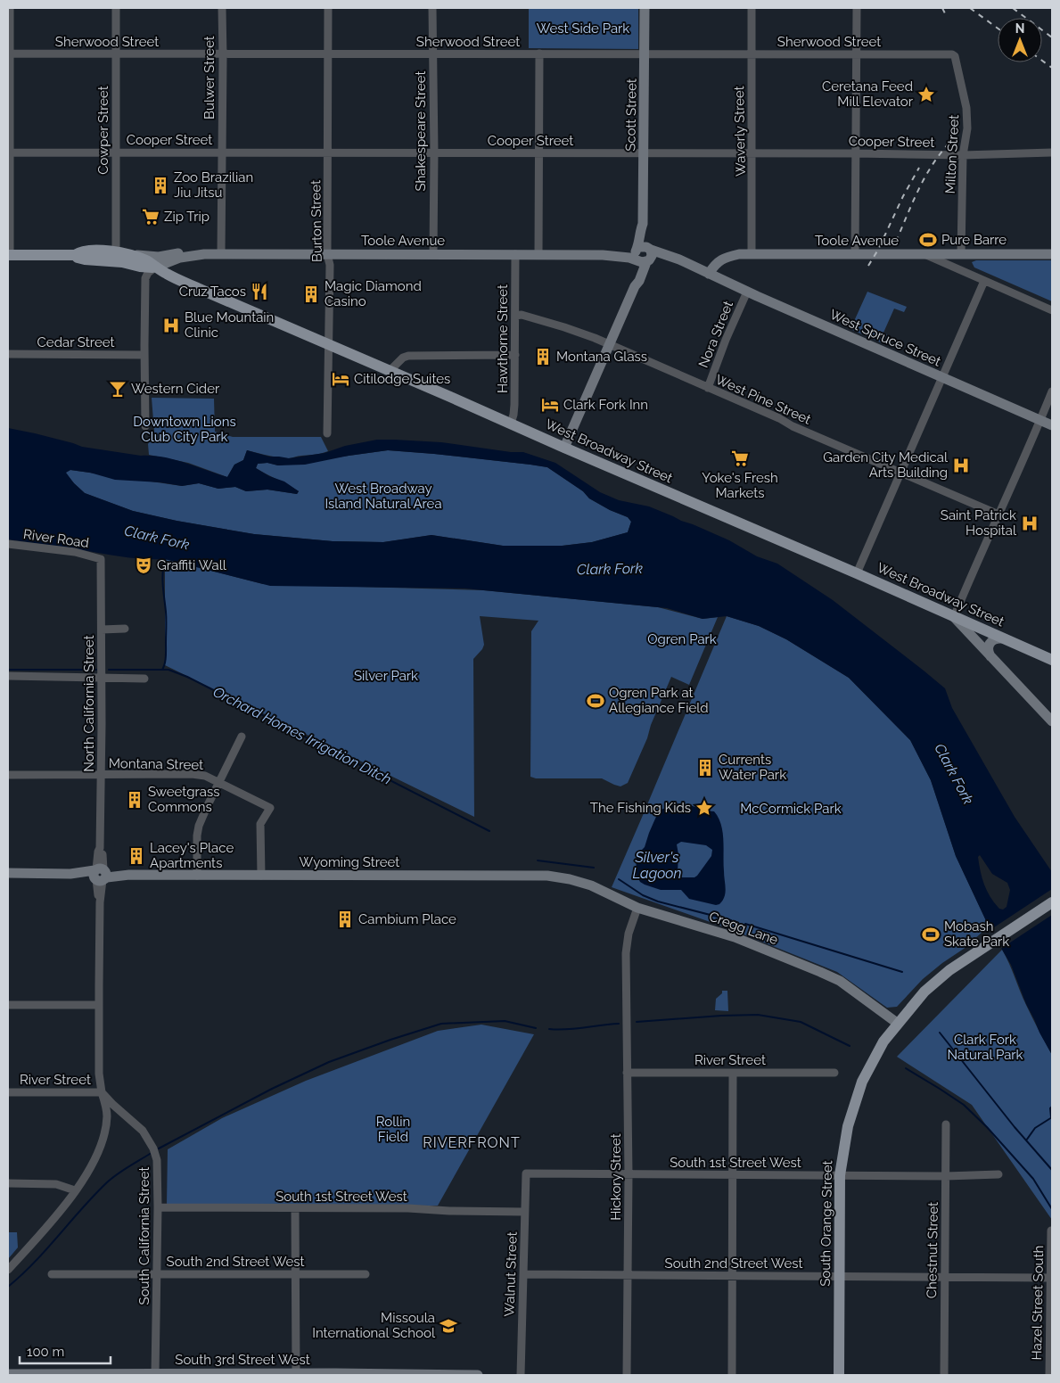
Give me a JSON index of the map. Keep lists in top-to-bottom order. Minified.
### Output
{"streets":{"main road":["West Broadway Street","South Orange Street"],"street":["Sherwood Street","Bulwer Street","Scott Street","Cowper Street","Shakespeare Street","Waverly Street","Cooper Street","Milton Street","Burton Street","Toole Avenue","Nora Street","West Spruce Street","Hawthorne Street","Cedar Street","West Pine Street","River Road","North California Street","Montana Street","Wyoming Street","Cregg Lane","River Street","South 1st Street West","Hickory Street","South California Street","Chestnut Street","South 2nd Street West","Walnut Street","Hazel Street South","South 3rd Street West"]},"crossings":[["Sherwood Street","Bulwer Street"],["Sherwood Street","Scott Street"],["Sherwood Street","Cowper Street"],["Sherwood Street","Shakespeare Street"],["Sherwood Street","Waverly Street"],["Sherwood Street","Milton Street"],["Sherwood Street","Burton Street"],["Bulwer Street","Cooper Street"],["Bulwer Street","Toole Avenue"],["Scott Street","Cooper Street"],["Cowper Street","Cooper Street"],["Cowper Street","Toole Avenue"],["Cowper Street","West Broadway Street"],["Shakespeare Street","Cooper Street"],["Shakespeare Street","Toole Avenue"],["Waverly Street","Cooper Street"],["Waverly Street","Toole Avenue"],["Cooper Street","Milton Street"],["Cooper Street","Burton Street"],["Milton Street","Toole Avenue"],["Burton Street","Toole Avenue"],["Burton Street","West Broadway Street"],["Toole Avenue","West Spruce Street"],["Toole Avenue","Hawthorne Street"],["Toole Avenue","West Broadway Street"],["Nora Street","West Spruce Street"],["Nora Street","West Pine Street"],["Hawthorne Street","West Pine Street"],["Hawthorne Street","West Broadway Street"],["River Road","North California Street"],["North California Street","Montana Street"],["North California Street","Wyoming Street"],["Montana Street","Wyoming Street"],["Wyoming Street","Cregg Lane"],["Cregg Lane","Hickory Street"],["Cregg Lane","South Orange Street"],["River Street","Hickory Street"],["River Street","South California Street"],["South 1st Street West","Hickory Street"],["South 1st Street West","South Orange Street"],["South 1st Street West","South California Street"],["South 1st Street West","Chestnut Street"],["South 1st Street West","Walnut Street"],["Hickory Street","South 2nd Street West"],["South Orange Street","South 2nd Street West"],["South California Street","South 2nd Street West"],["South California Street","South 3rd Street West"],["Chestnut Street","South 2nd Street West"],["South 2nd Street West","Walnut Street"],["South 2nd Street West","Hazel Street South"]],"districts":["RIVERFRONT"],"water":["Clark Fork","Orchard Homes Irrigation Ditch","Silver's Lagoon"],"parks":["West Side Park","Downtown Lions Club City Park","West Broadway Island Natural Area","Ogren Park","Silver Park","McCormick Park","Clark Fork Natural Park","Rollin Field"],"places":{"place":["Ceretana Feed Mill Elevator","The Fishing Kids"],"building":["Zoo Brazilian Jiu Jitsu","Magic Diamond Casino","Montana Glass","Currents Water Park","Sweetgrass Commons","Lacey's Place Apartments","Cambium Place"],"supermarket":["Zip Trip","Yoke's Fresh Markets"],"sports":["Pure Barre","Ogren Park at Allegiance Field","Mobash Skate Park"],"restaurant":["Cruz Tacos"],"hospital":["Blue Mountain Clinic","Garden City Medical Arts Building","Saint Patrick Hospital"],"hotel":["Citilodge Suites","Clark Fork Inn"],"bar":["Western Cider"],"theatre":["Graffiti Wall"],"school or university":["Missoula International School"]},"scale_bar":"100 m","north":"top"}
